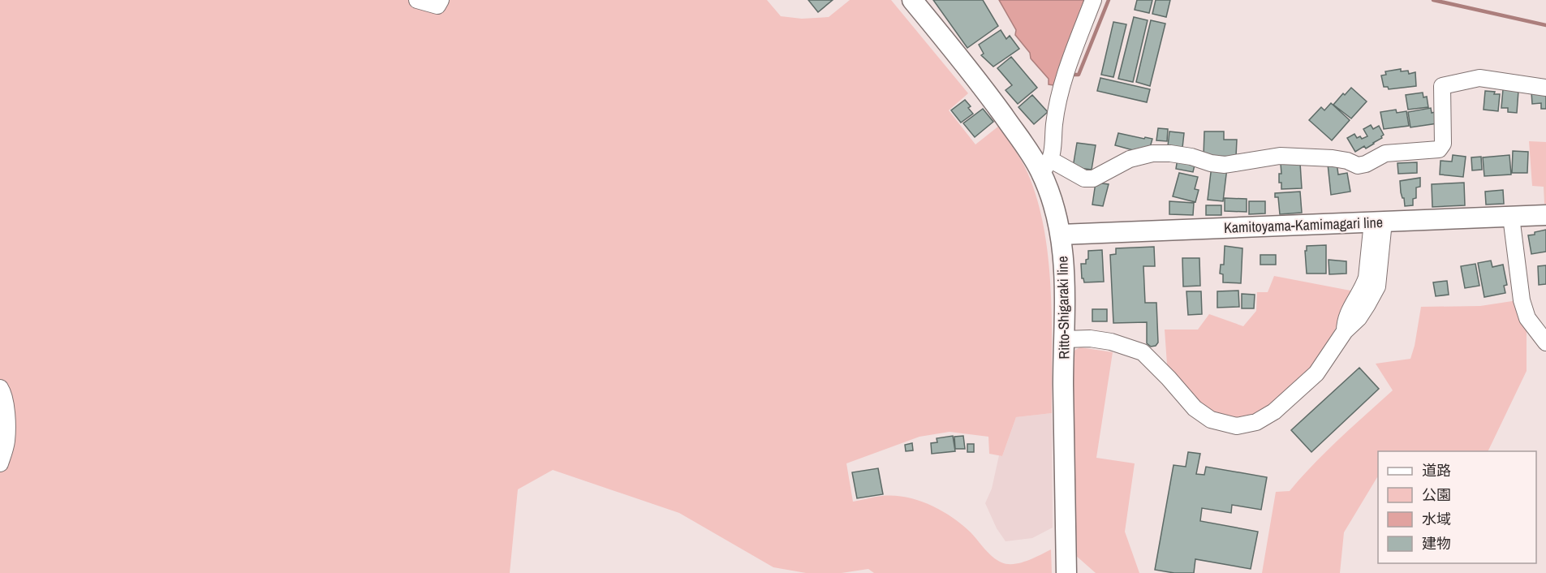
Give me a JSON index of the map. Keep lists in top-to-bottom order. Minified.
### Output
{"streets":{"main road":["Kamitoyama-Kamimagari line","Ritto-Shigaraki line"]},"crossings":[["Kamitoyama-Kamimagari line","Ritto-Shigaraki line"]],"legend":["道路","公園","水域","建物"]}
